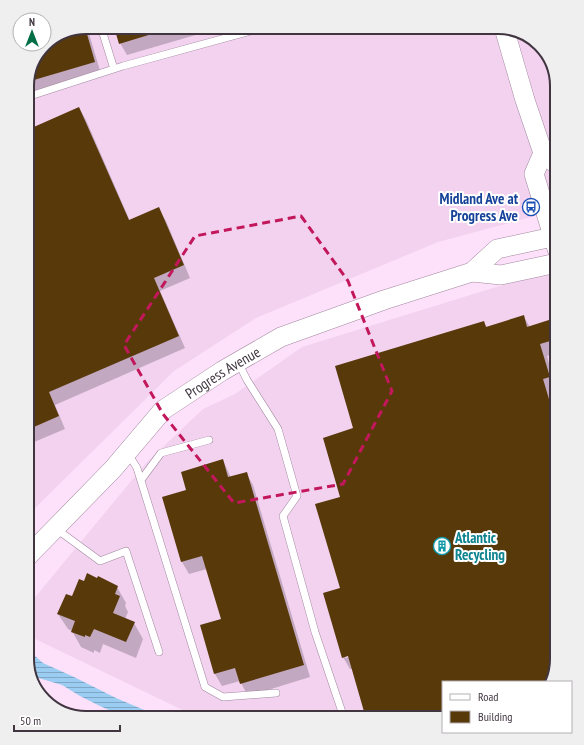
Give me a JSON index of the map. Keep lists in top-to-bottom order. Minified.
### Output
{"streets":{"main road":["Progress Avenue"]},"places":{"bus stop":["Midland Ave at Progress Ave"],"building":["Atlantic Recycling"]},"legend":["Road","Building"],"scale_bar":"50 m","north":"top"}
